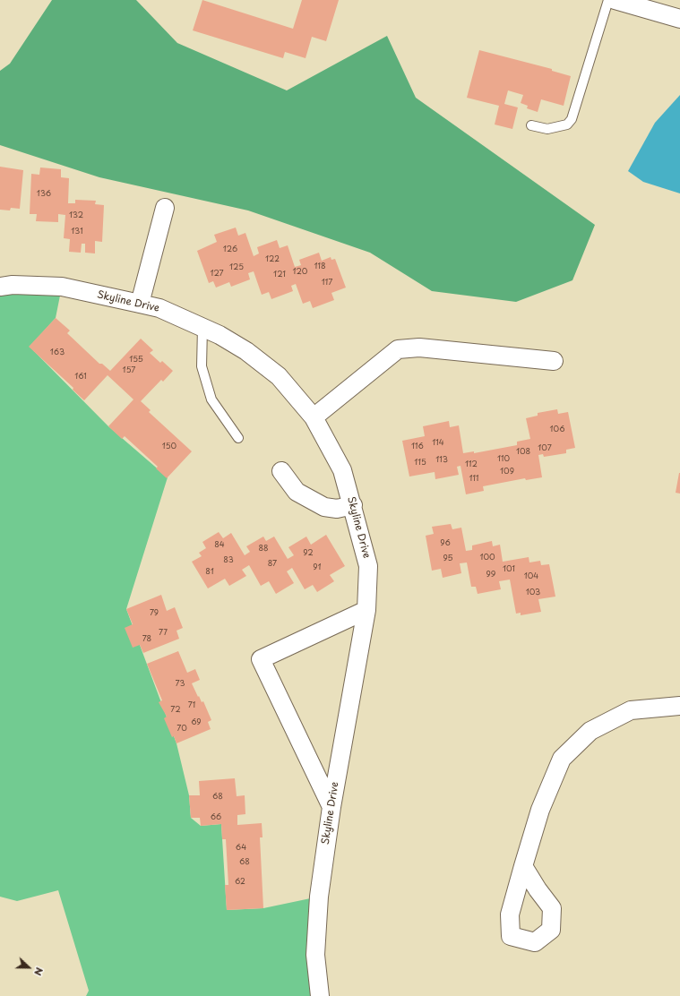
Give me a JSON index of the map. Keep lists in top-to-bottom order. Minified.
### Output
{"streets":{"street":["Skyline Drive"]},"house_numbers":["136","132","131","126","122","118","125","120","127","121","117","163","155","157","161","106","114","150","116","107","108","110","113","115","112","109","111","96","84","88","92","100","95","83","87","91","101","81","99","104","103","79","77","78","73","71","72","69","70","68","66","64","68","62"],"north":"right"}
